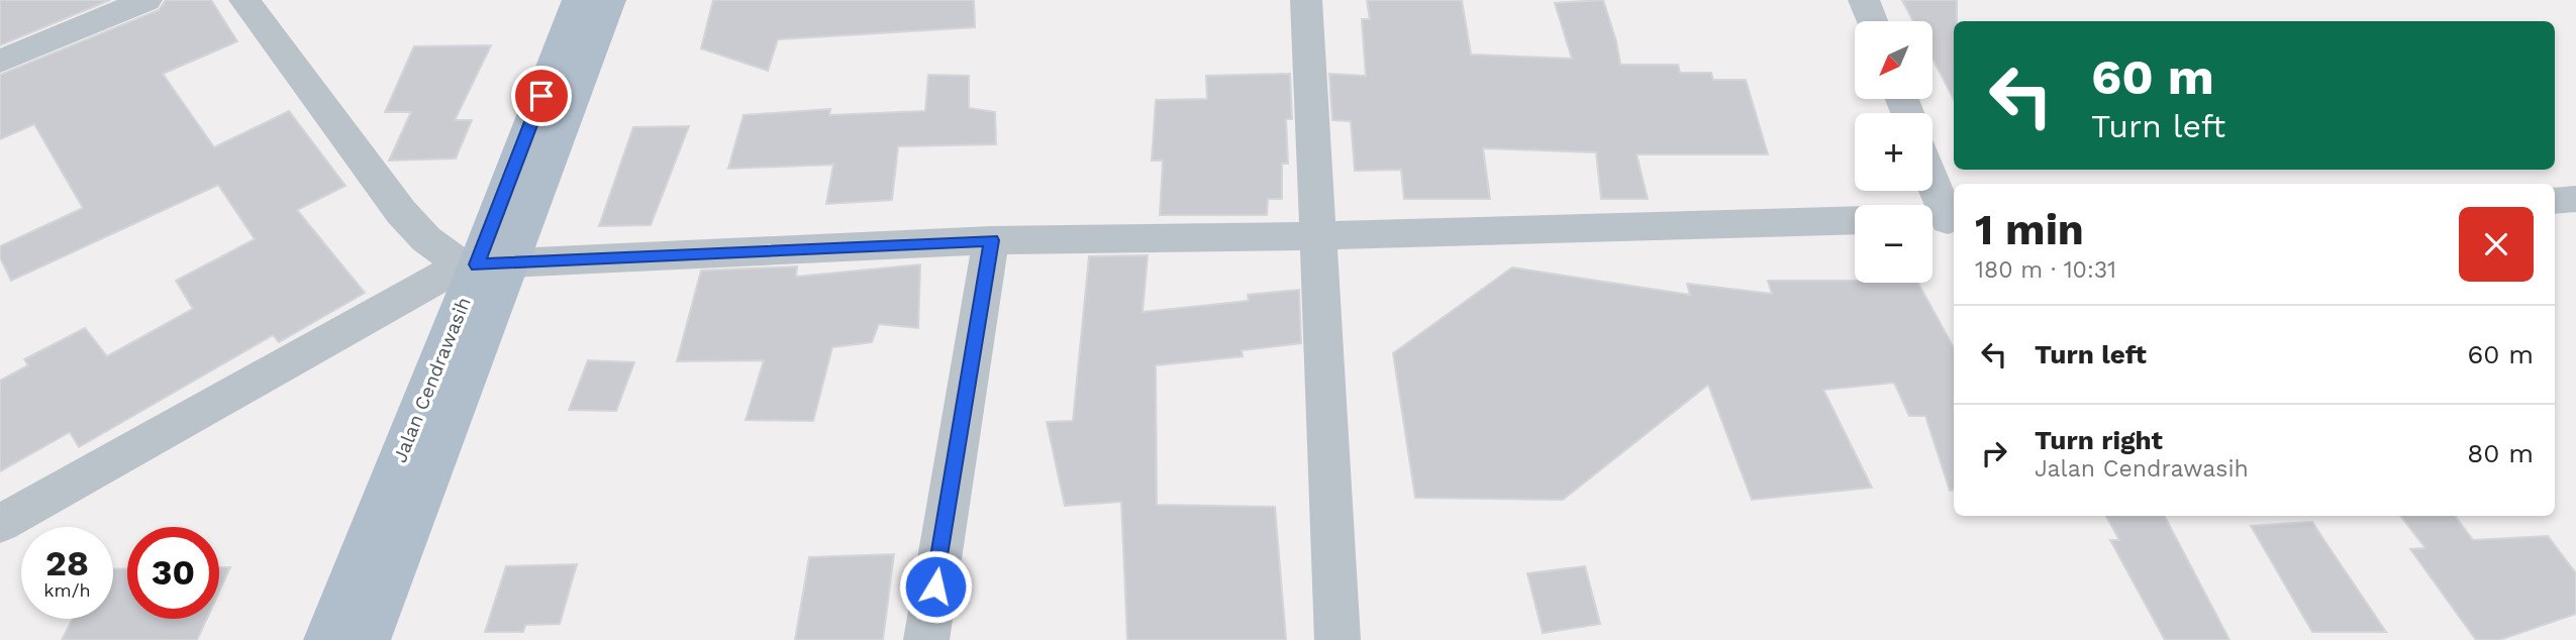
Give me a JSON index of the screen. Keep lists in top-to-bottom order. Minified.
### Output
{"streets":{"main road":["Jalan Cendrawasih"]},"north":"bottom left","page":{"map_buttons":["+","−"],"turn":["60 m","Turn left"],"heading":["1 min","180 m · 10:31"],"list":[{"name":"Turn left","value":"60 m"},{"name":"Turn right","note":"Jalan Cendrawasih","value":"80 m"}],"speed":"28 km/h","limit":"30"}}
